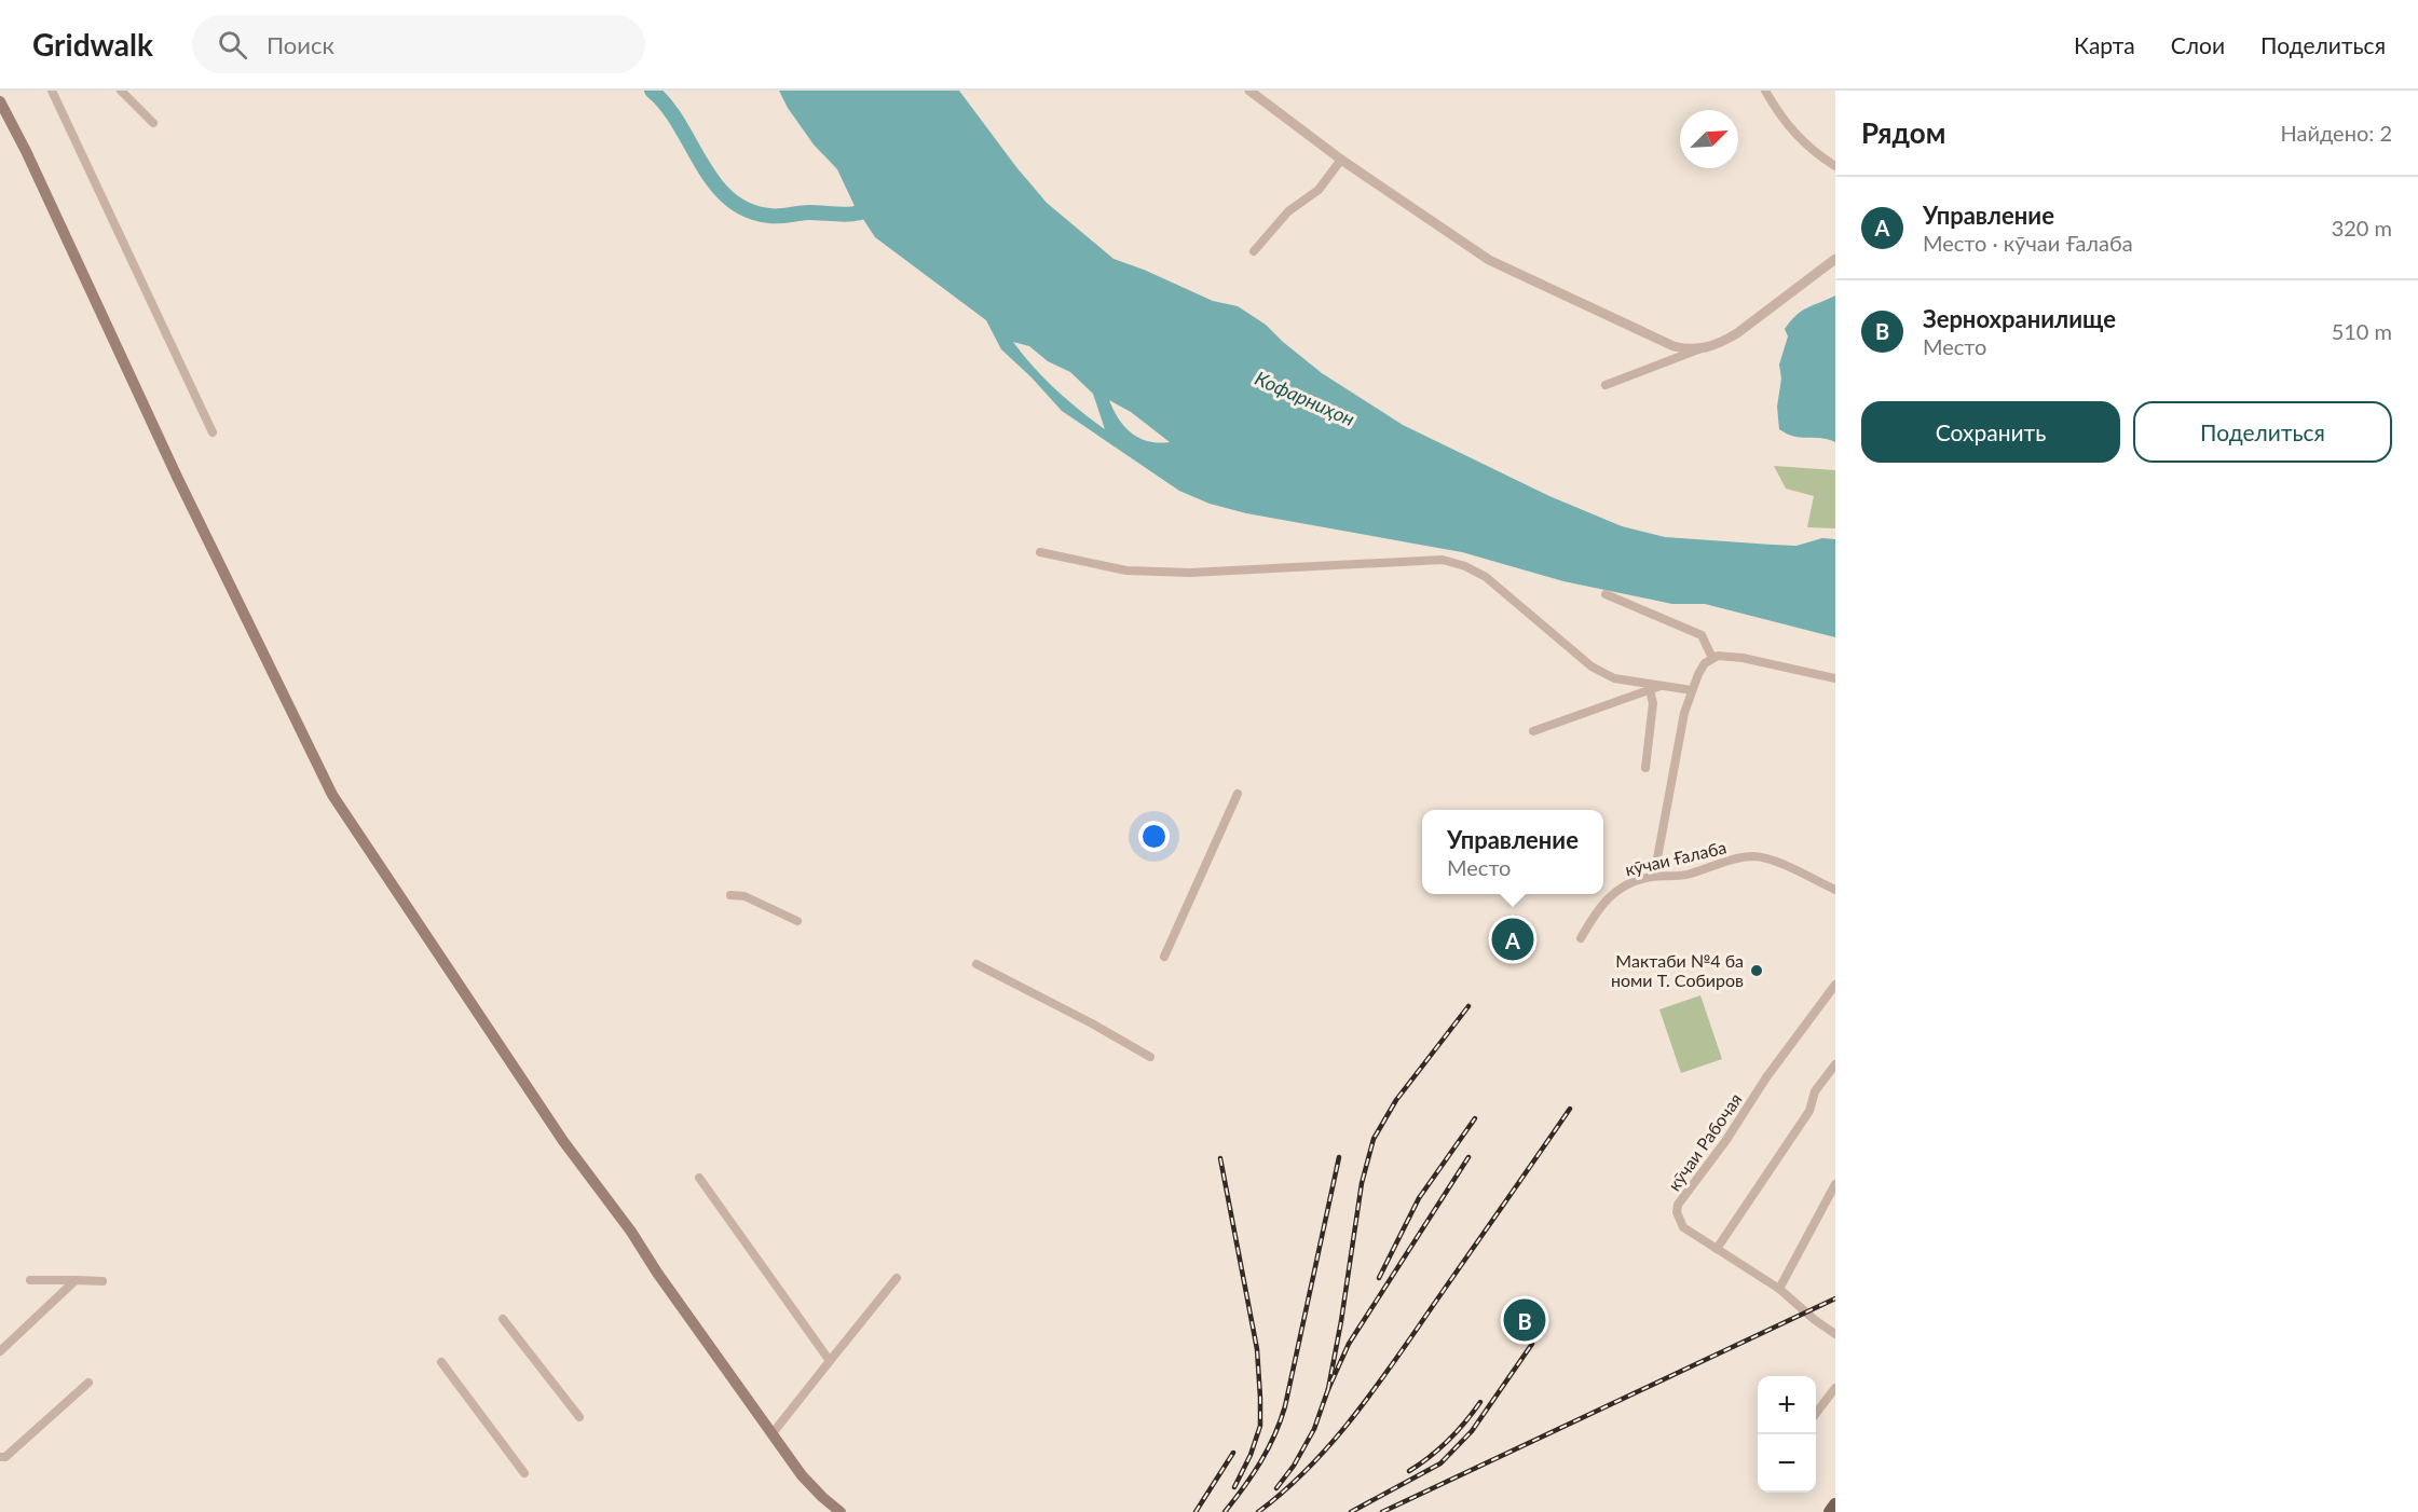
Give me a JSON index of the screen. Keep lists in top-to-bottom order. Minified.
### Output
{"streets":{"street":["кӯчаи Ғалаба","кӯчаи Рабочая"]},"water":["Кофарниҳон"],"places":["Мактаби №4 ба номи Т. Собиров"],"north":"top right","page":{"header":"Gridwalk","search":"Поиск","nav":["Карта","Слои","Поделиться"],"heading":["Рядом","Найдено: 2"],"list":[{"mark":"A","name":"Управление","note":"Место · кӯчаи Ғалаба","value":"320 m"},{"mark":"B","name":"Зернохранилище","note":"Место","value":"510 m"}],"buttons":["Сохранить","Поделиться"],"popup":["Управление","Место"],"pins":["A","B"],"map_buttons":["+","−"]}}
